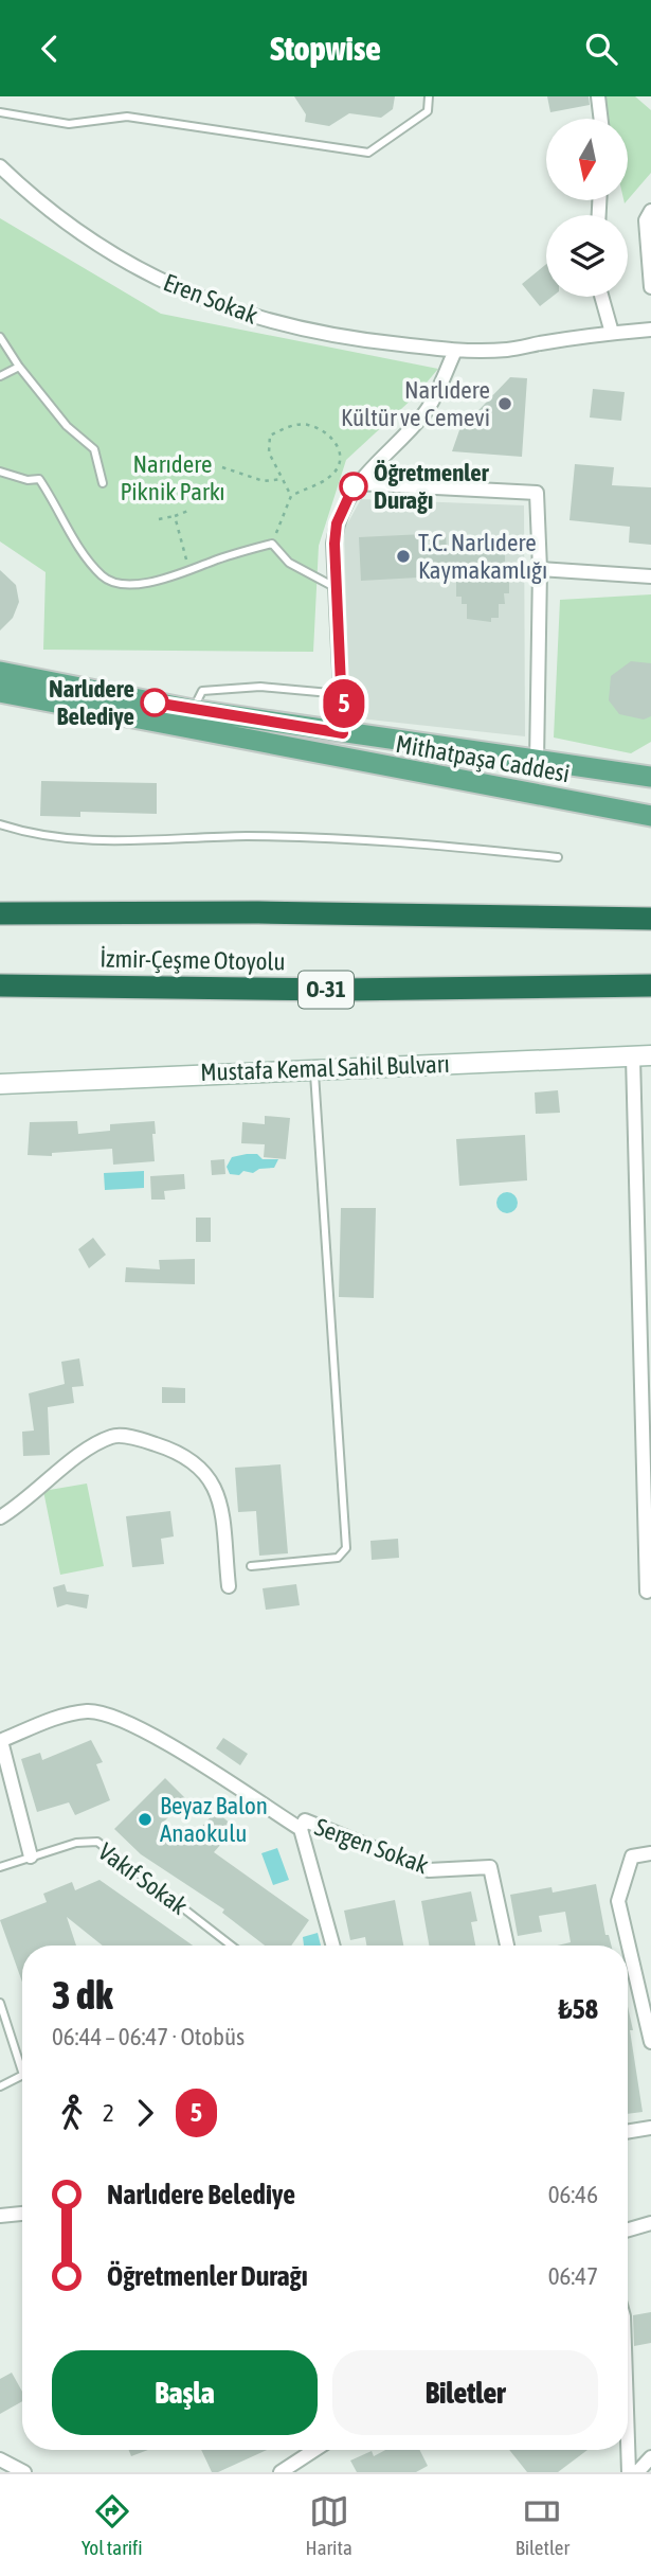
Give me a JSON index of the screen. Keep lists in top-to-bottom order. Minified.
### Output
{"streets":{"highway":["İzmir-Çeşme Otoyolu","O-31"],"main road":["Mithatpaşa Caddesi","Mustafa Kemal Sahil Bulvarı"],"street":["Eren Sokak","Sergen Sokak"],"lane":["Vakıf Sokak"]},"parks":["Narıdere Piknik Parkı"],"places":["Narlıdere Kültür ve Cemevi","Öğretmenler Durağı","T.C. Narlıdere Kaymakamlığı","Narlıdere Belediye","Beyaz Balon Anaokulu"],"lines":["bus line 5"],"north":"bottom","page":{"header":"Stopwise","on_map":"5","heading":["3 dk","06:44 – 06:47 · Otobüs","₺58"],"legs":["2","5"],"list":[{"name":"Narlıdere Belediye","value":"06:46"},{"name":"Öğretmenler Durağı","value":"06:47"}],"buttons":["Başla","Biletler"],"tabs":["Yol tarifi","Harita","Biletler"]}}
